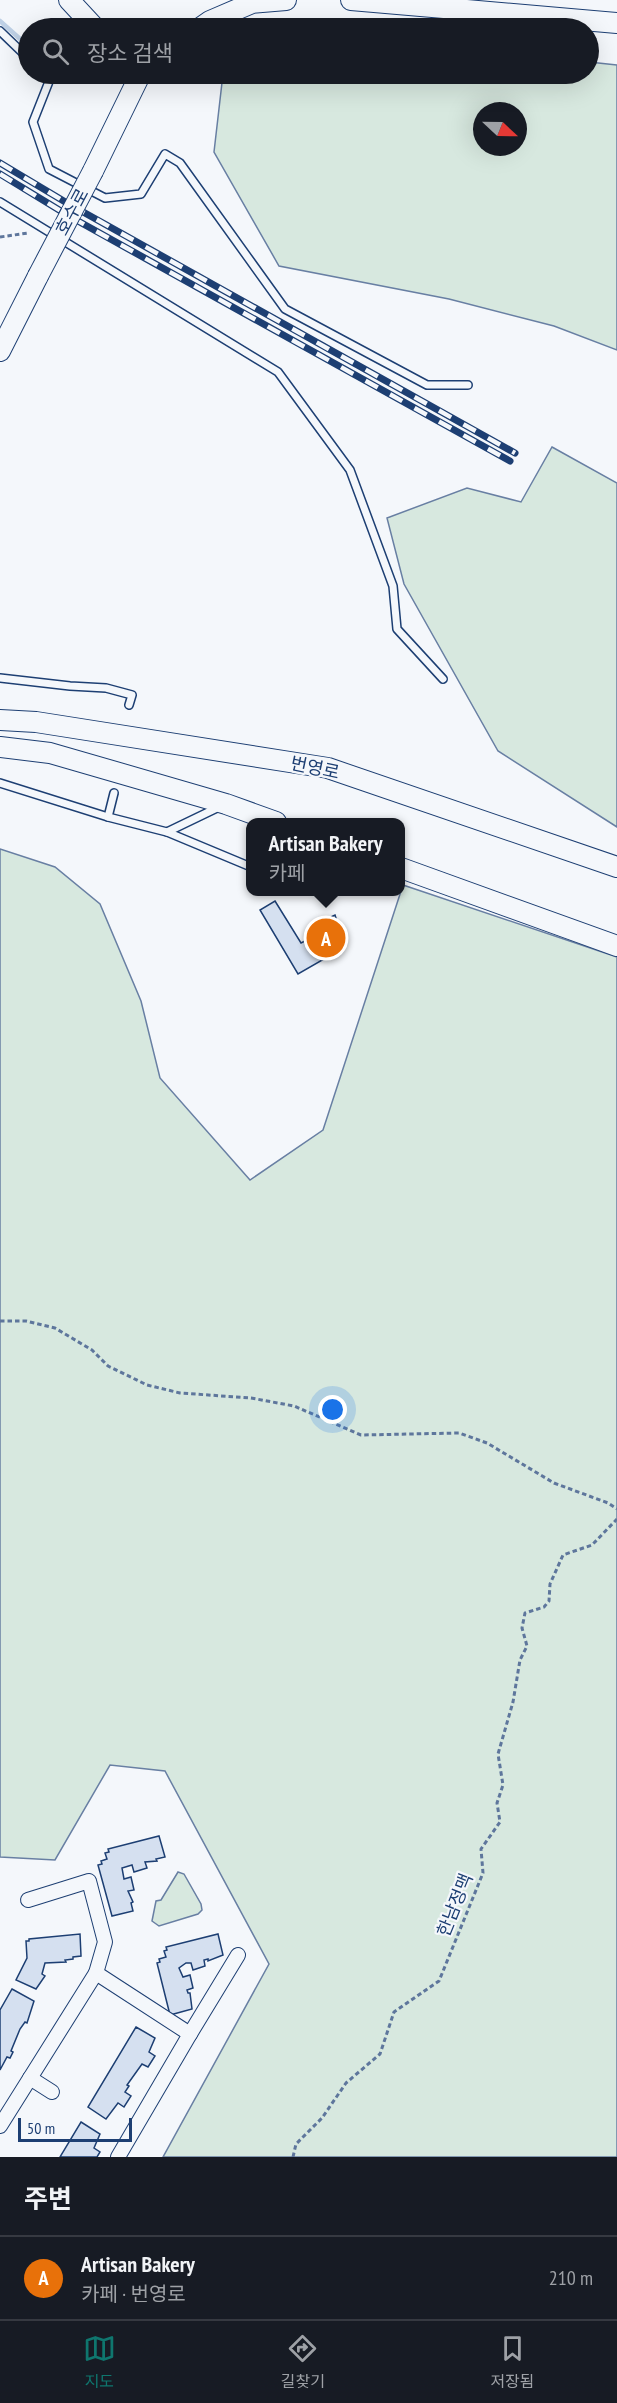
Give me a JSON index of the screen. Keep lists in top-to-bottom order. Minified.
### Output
{"streets":{"street":["호수로","번영로"],"path":["한남정맥"]},"scale_bar":"50 m","north":"right","page":{"search":"장소 검색","popup":["Artisan Bakery","카페"],"pins":"A","scale":"50 m","heading":"주변","list":[{"mark":"A","name":"Artisan Bakery","note":"카페 · 번영로","value":"210 m"}],"nav":["지도","길찾기","저장됨"]}}
